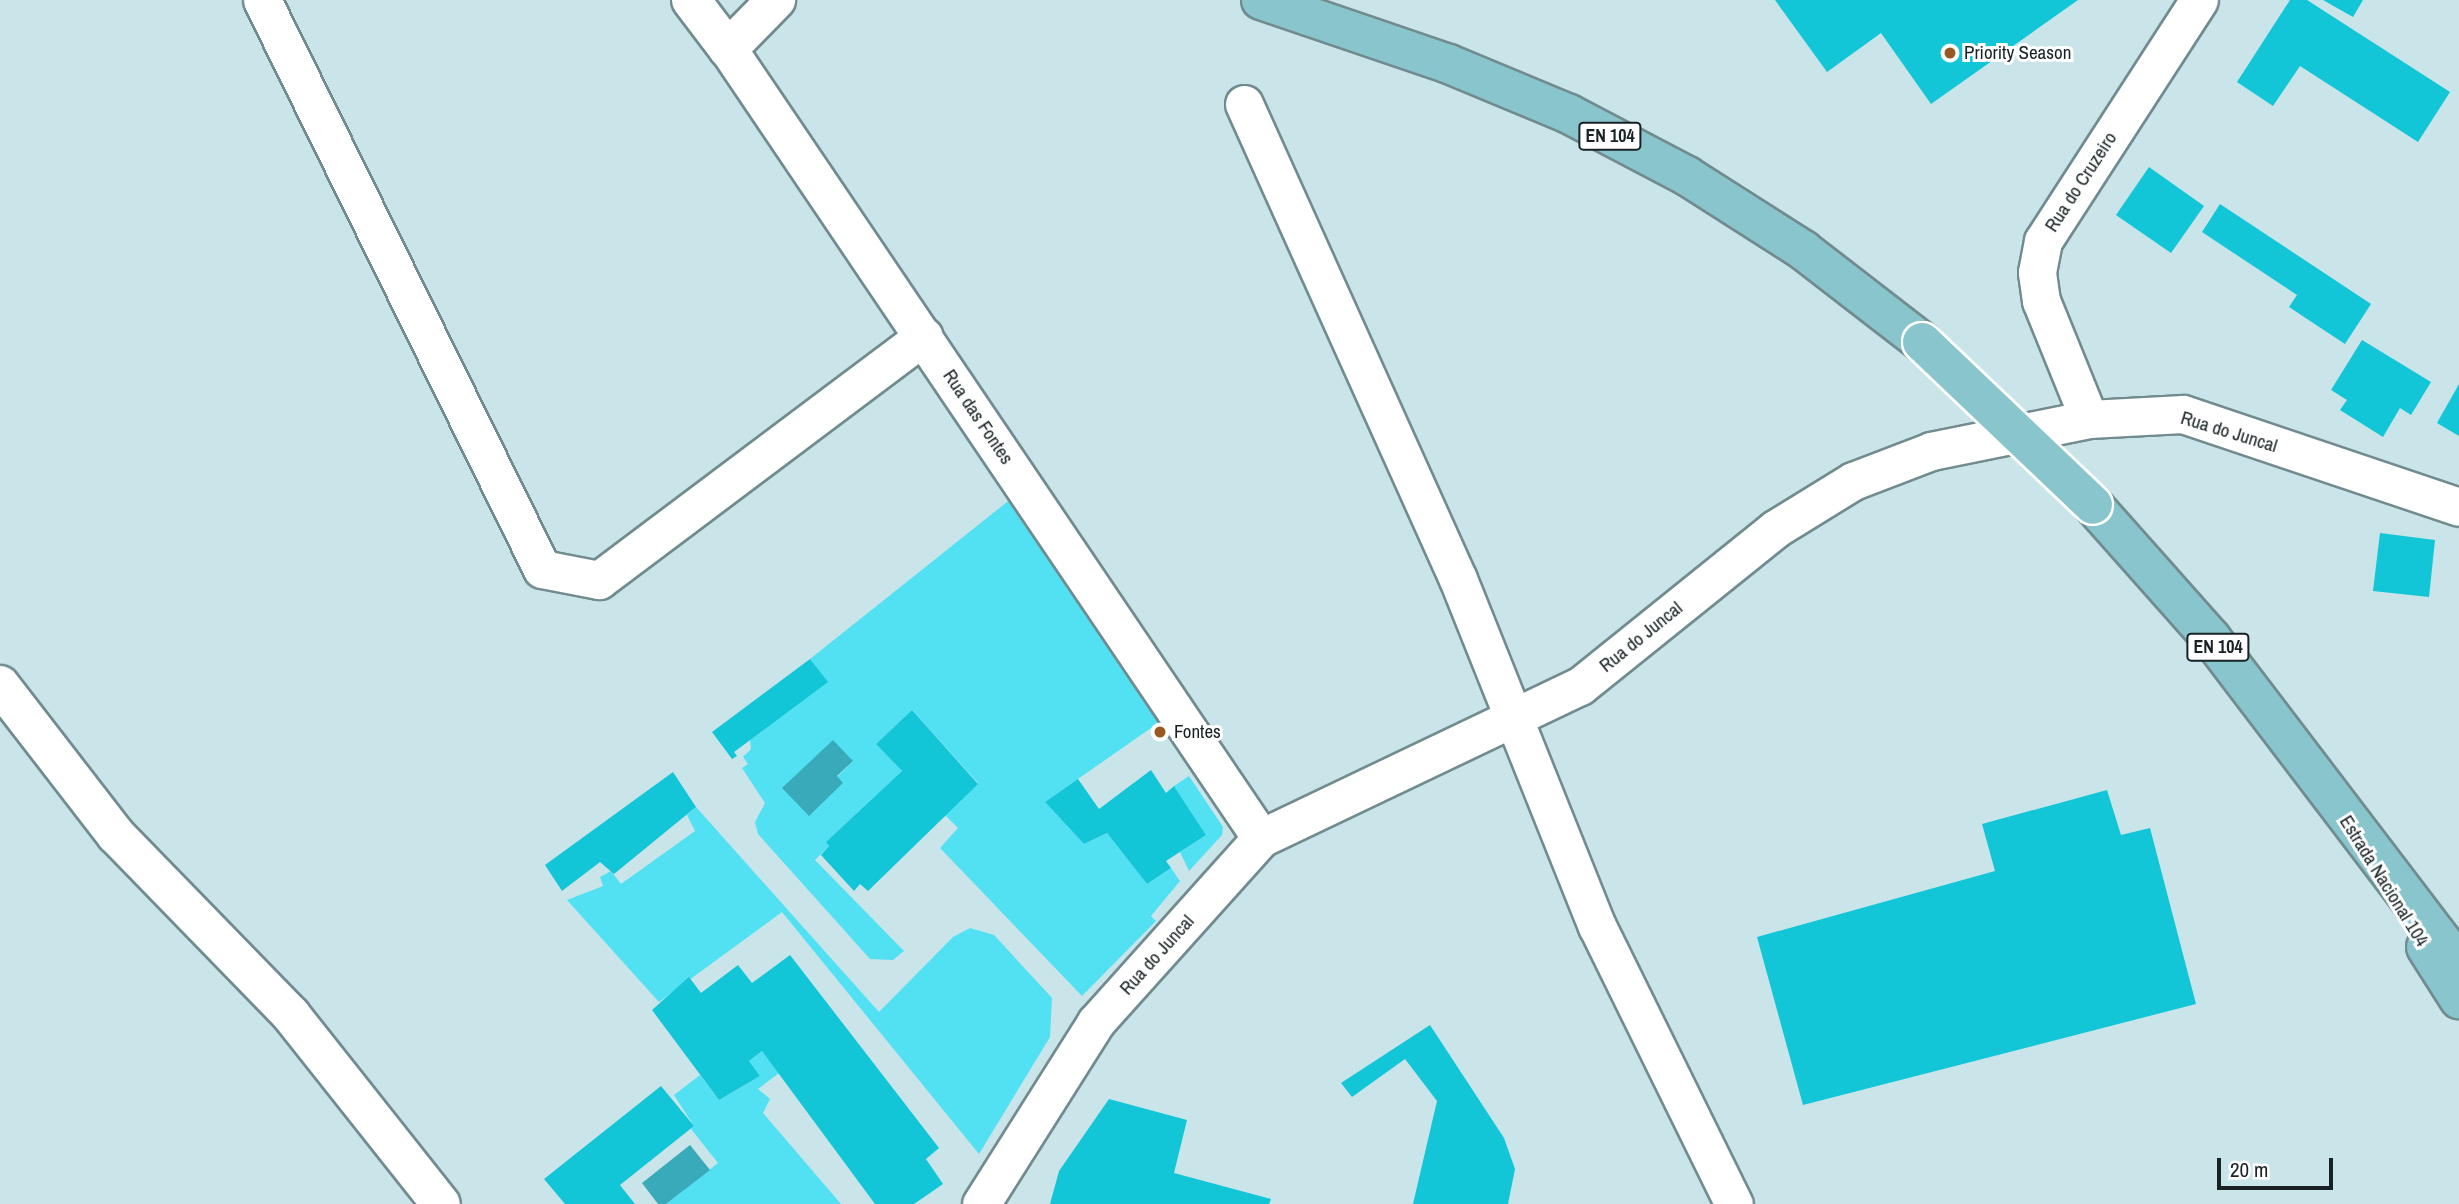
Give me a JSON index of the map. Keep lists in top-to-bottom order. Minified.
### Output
{"streets":{"main road":["EN 104","Estrada Nacional 104"],"street":["Rua do Cruzeiro","Rua das Fontes","Rua do Juncal"]},"crossings":[["EN 104","Estrada Nacional 104"],["Rua do Cruzeiro","Rua do Juncal"],["Rua das Fontes","Rua do Juncal"]],"places":["Priority Season","Fontes"],"scale_bar":"20 m"}
